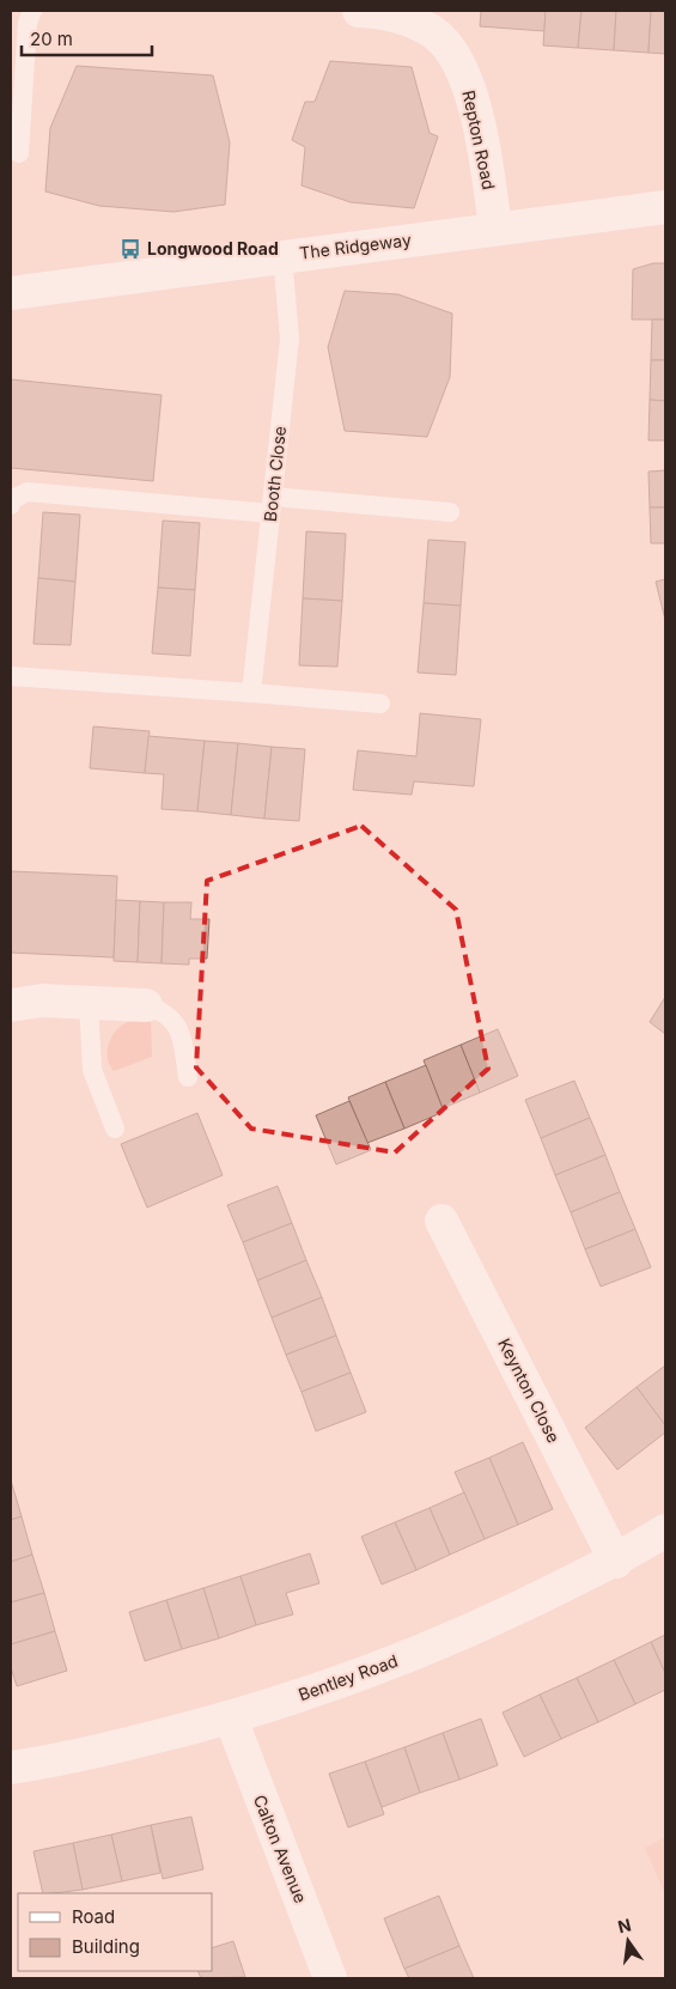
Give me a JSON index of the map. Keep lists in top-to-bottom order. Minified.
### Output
{"streets":{"street":["Repton Road","The Ridgeway","Keynton Close","Bentley Road","Calton Avenue"],"lane":["Booth Close"]},"crossings":[["Repton Road","The Ridgeway"],["The Ridgeway","Booth Close"],["Keynton Close","Bentley Road"],["Bentley Road","Calton Avenue"]],"places":{"bus stop":["Longwood Road"]},"legend":["Road","Building"],"scale_bar":"20 m","north":"top"}
